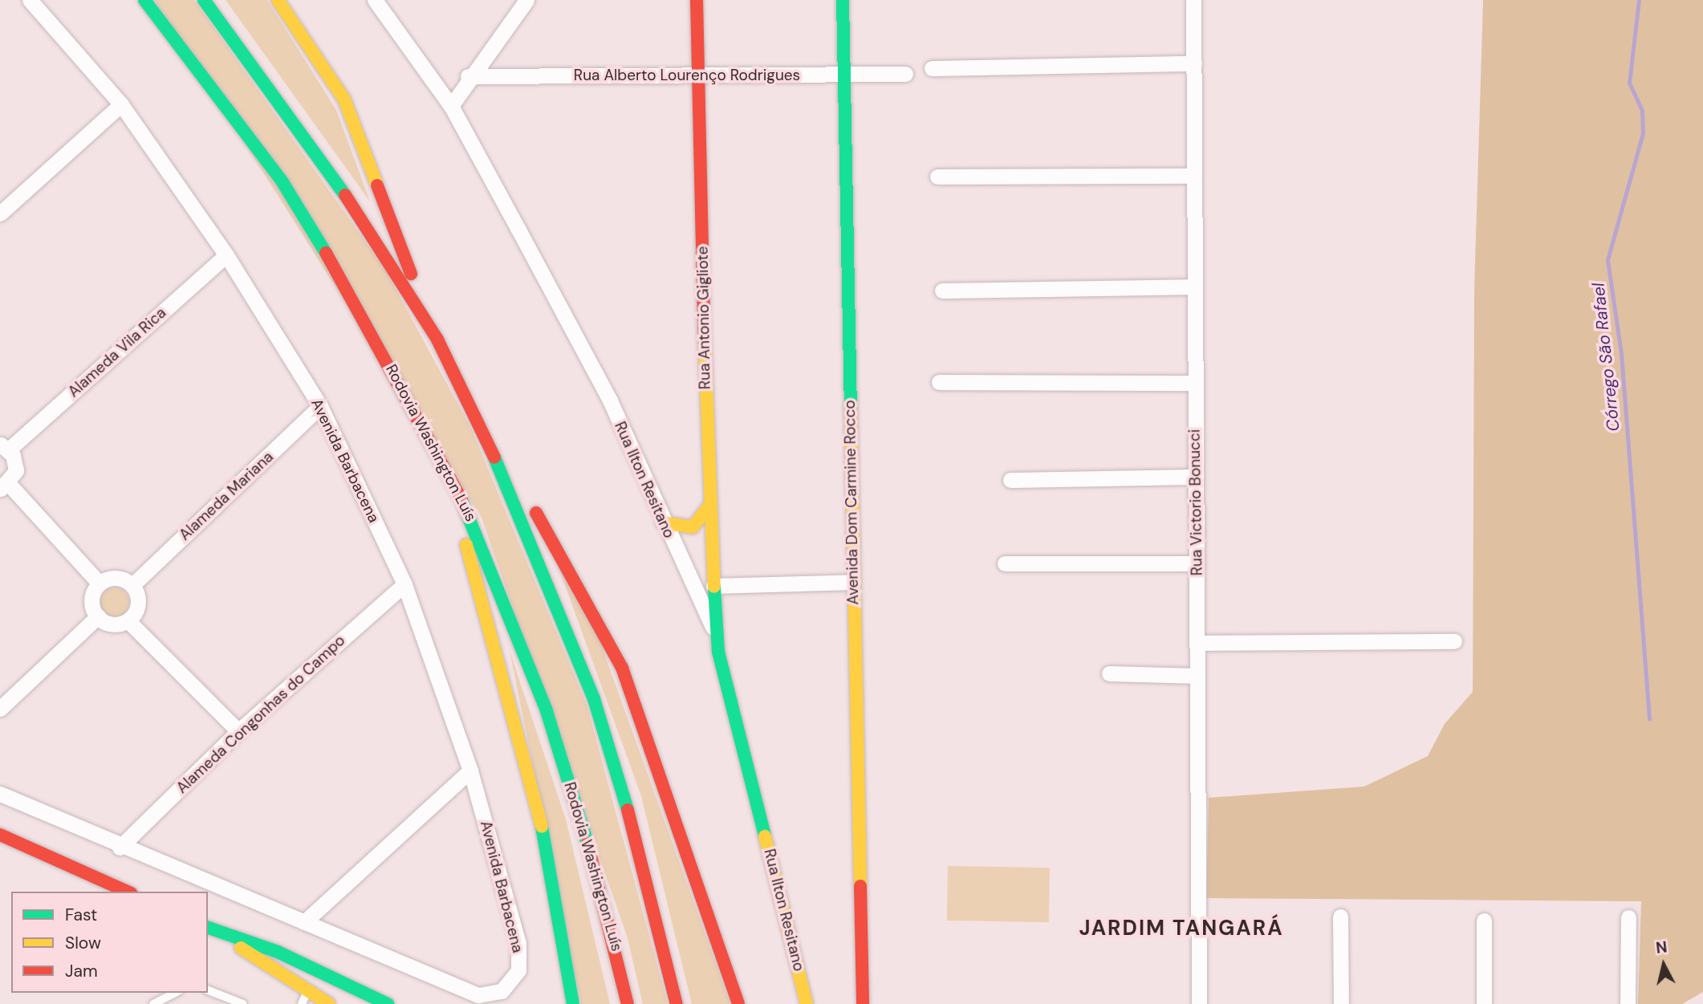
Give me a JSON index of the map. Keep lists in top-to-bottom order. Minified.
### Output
{"streets":{"main road":["Rua Antonio Gigliote","Rodovia Washington Luís","Rua Ilton Resitano","Avenida Dom Carmine Rocco"],"street":["Rua Alberto Lourenço Rodrigues","Alameda Vila Rica","Avenida Barbacena","Alameda Mariana","Rua Victorio Bonucci","Alameda Congonhas do Campo"]},"crossings":[["Rua Alberto Lourenço Rodrigues","Rua Antonio Gigliote"],["Rua Alberto Lourenço Rodrigues","Avenida Dom Carmine Rocco"],["Rua Antonio Gigliote","Rua Ilton Resitano"],["Alameda Vila Rica","Avenida Barbacena"],["Avenida Barbacena","Alameda Mariana"],["Avenida Barbacena","Alameda Congonhas do Campo"]],"districts":["JARDIM TANGARÁ"],"water":["Córrego São Rafael"],"legend":["Fast","Slow","Jam"],"north":"top"}
